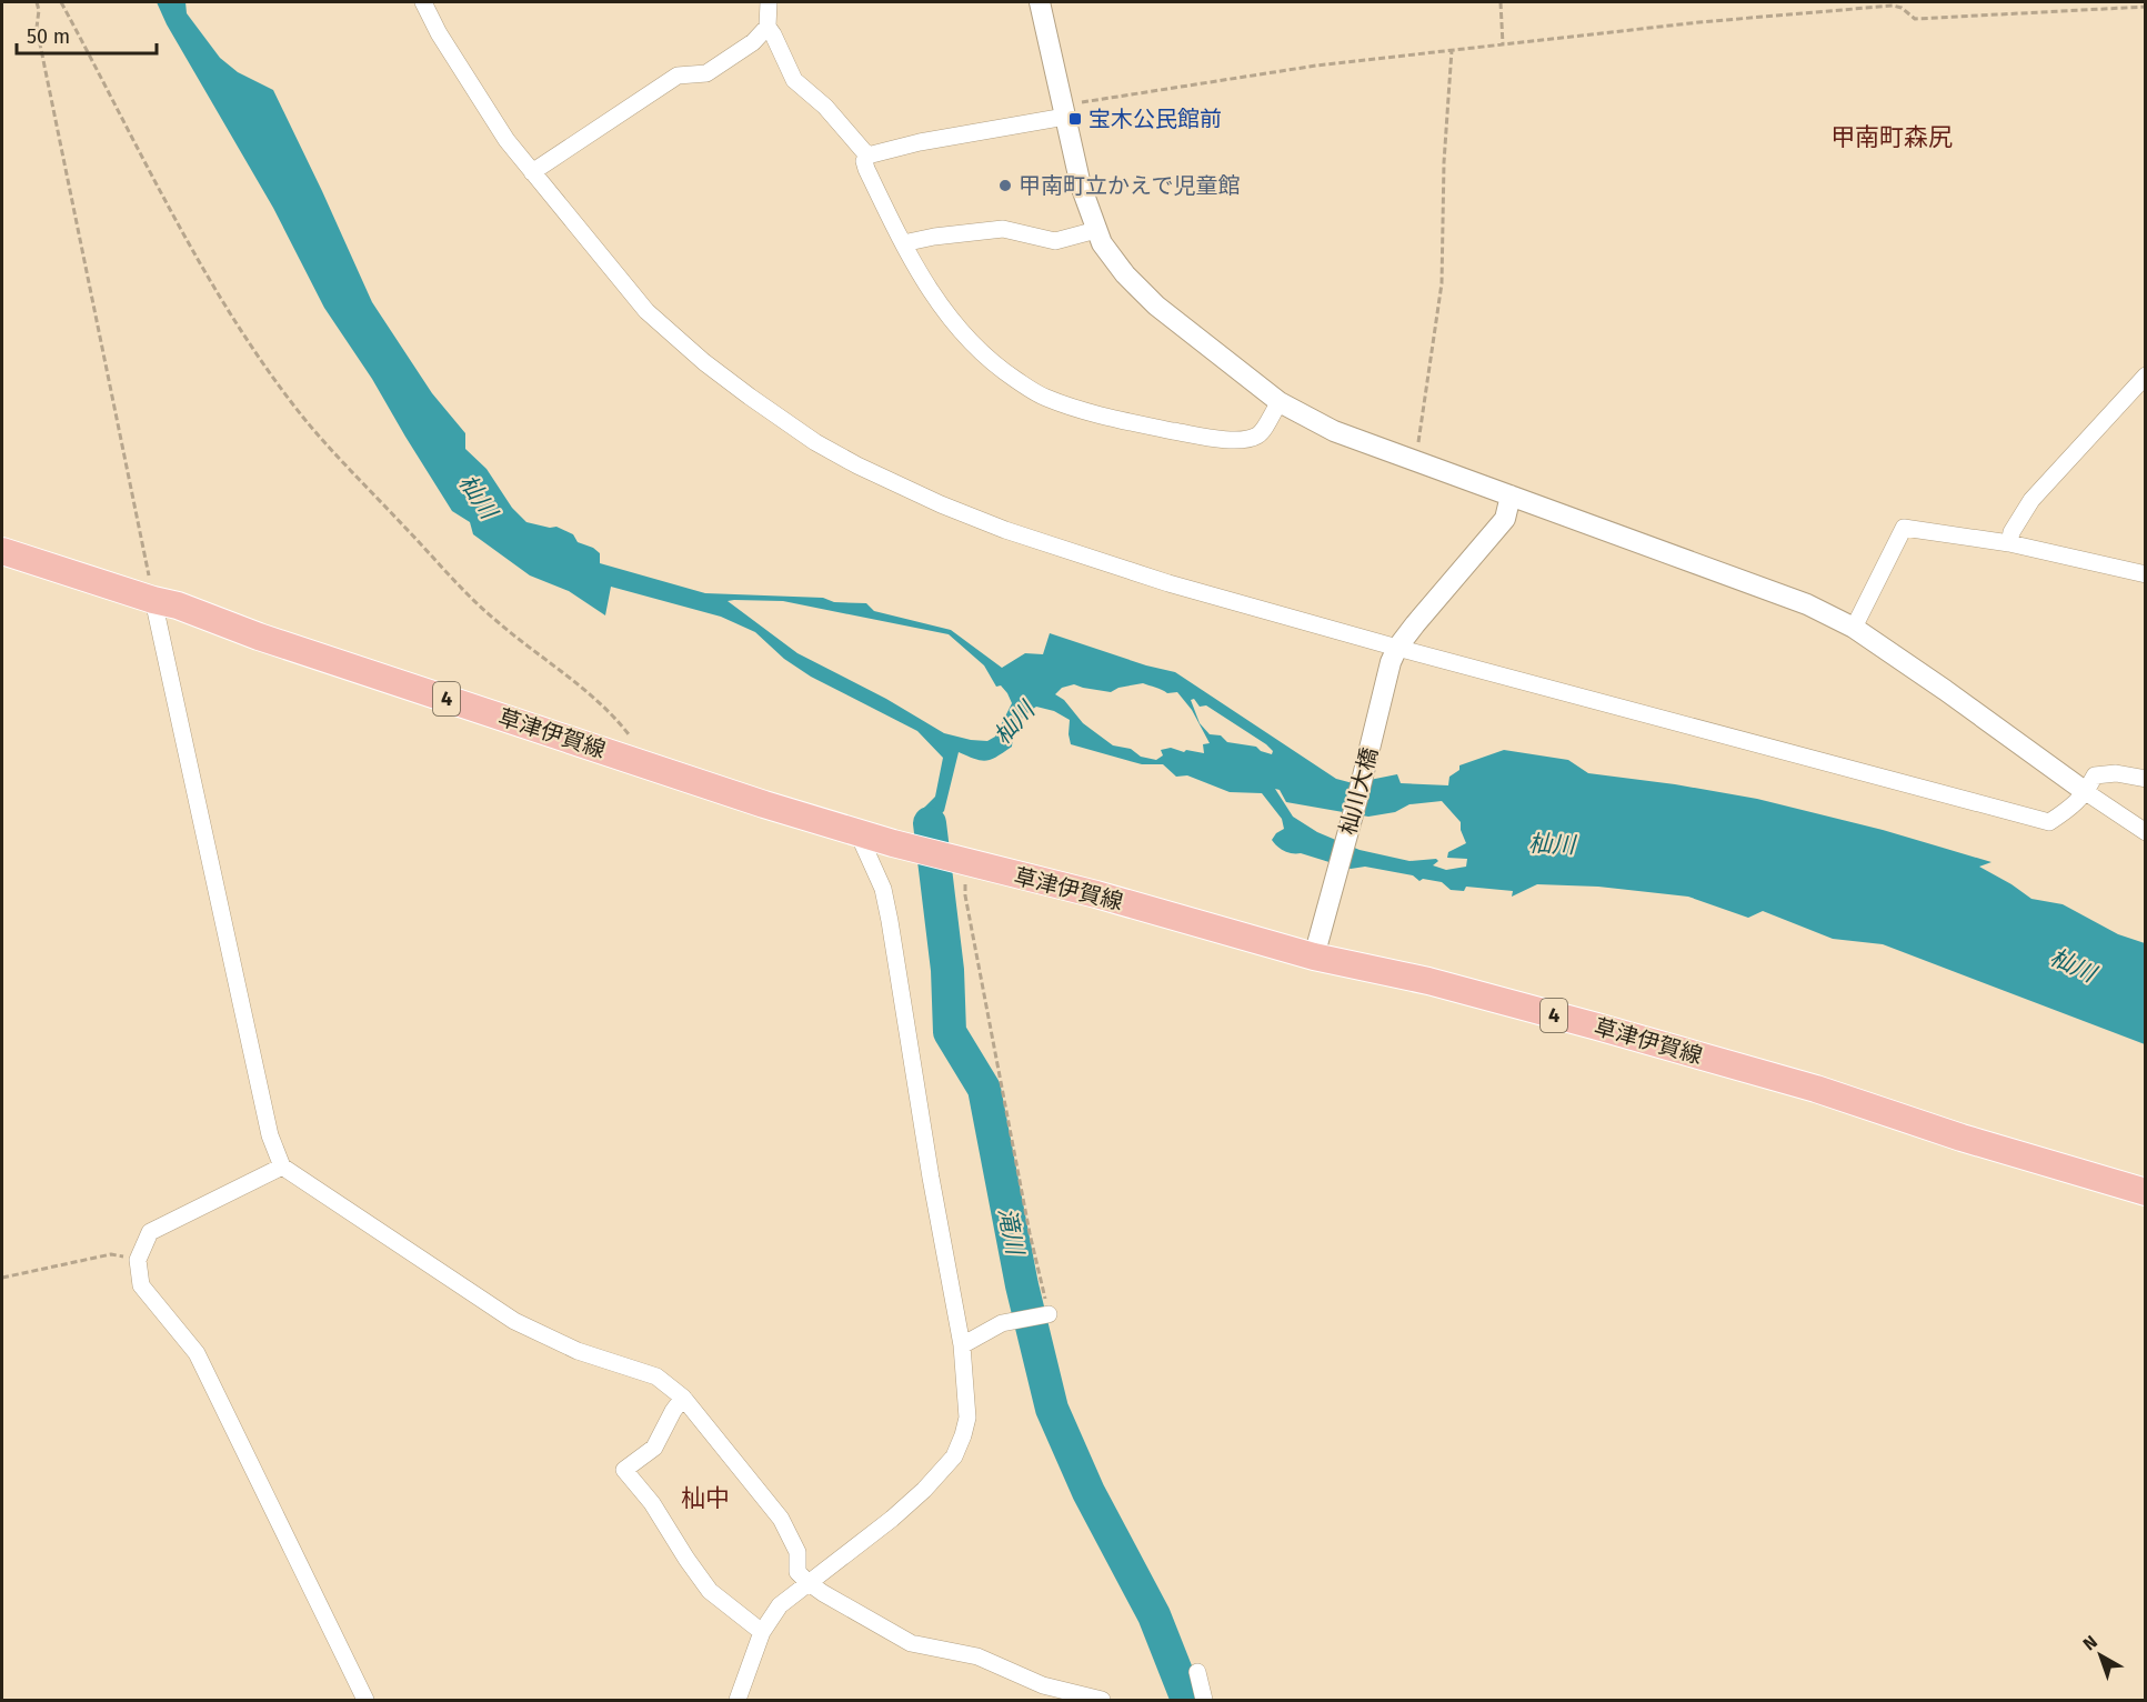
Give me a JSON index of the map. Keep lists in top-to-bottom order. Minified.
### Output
{"streets":{"main road":["4","草津伊賀線"],"street":["杣川大橋"]},"crossings":[["草津伊賀線","杣川大橋"]],"districts":["甲南町森尻","杣中"],"water":["杣川","滝川"],"places":{"transit":["宝木公民館前"],"other":["甲南町立かえで児童館"]},"scale_bar":"50 m","north":"top left"}
